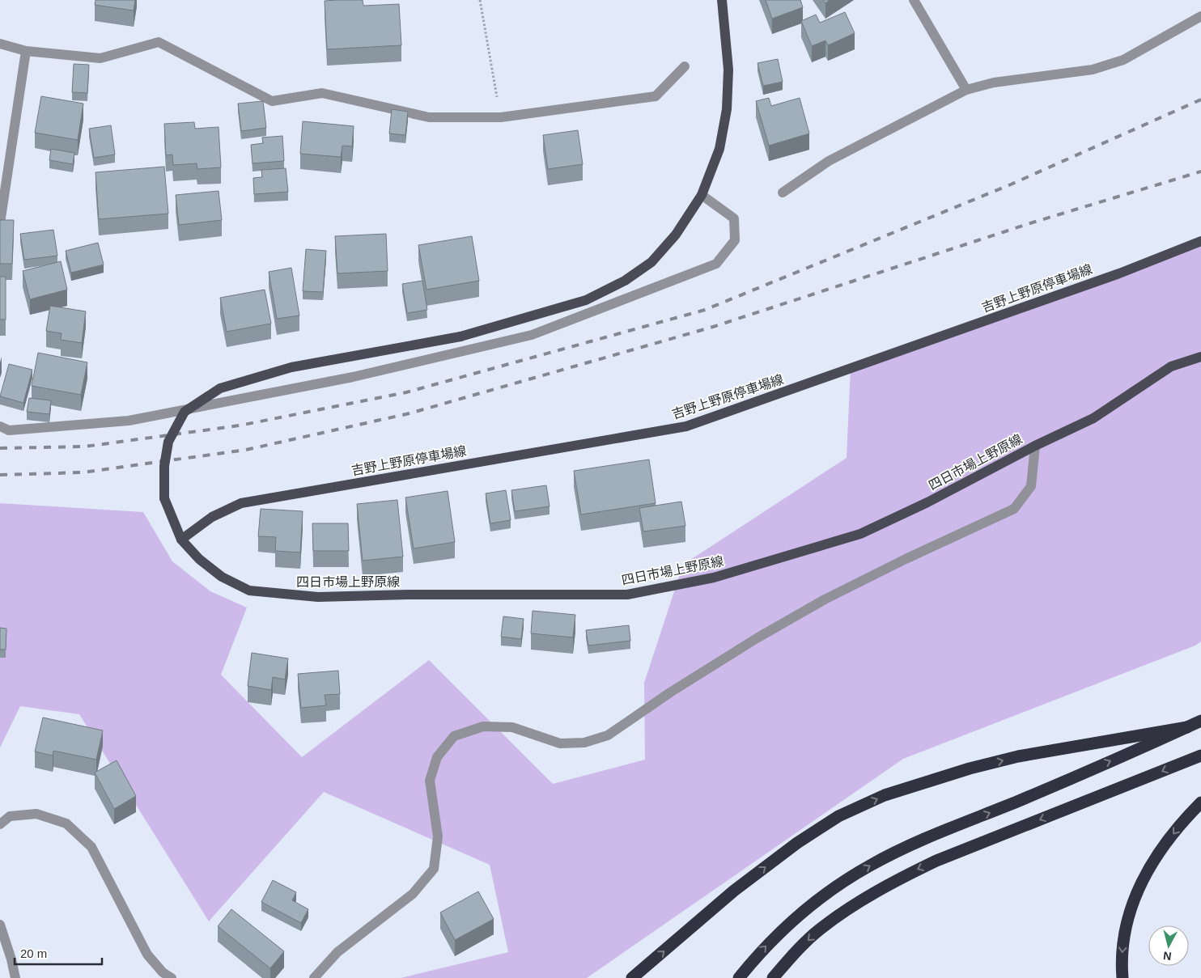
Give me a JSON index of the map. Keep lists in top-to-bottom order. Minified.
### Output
{"streets":{"main road":["吉野上野原停車場線","四日市場上野原線"]},"crossings":[["吉野上野原停車場線","四日市場上野原線"]],"scale_bar":"20 m","north":"bottom"}
